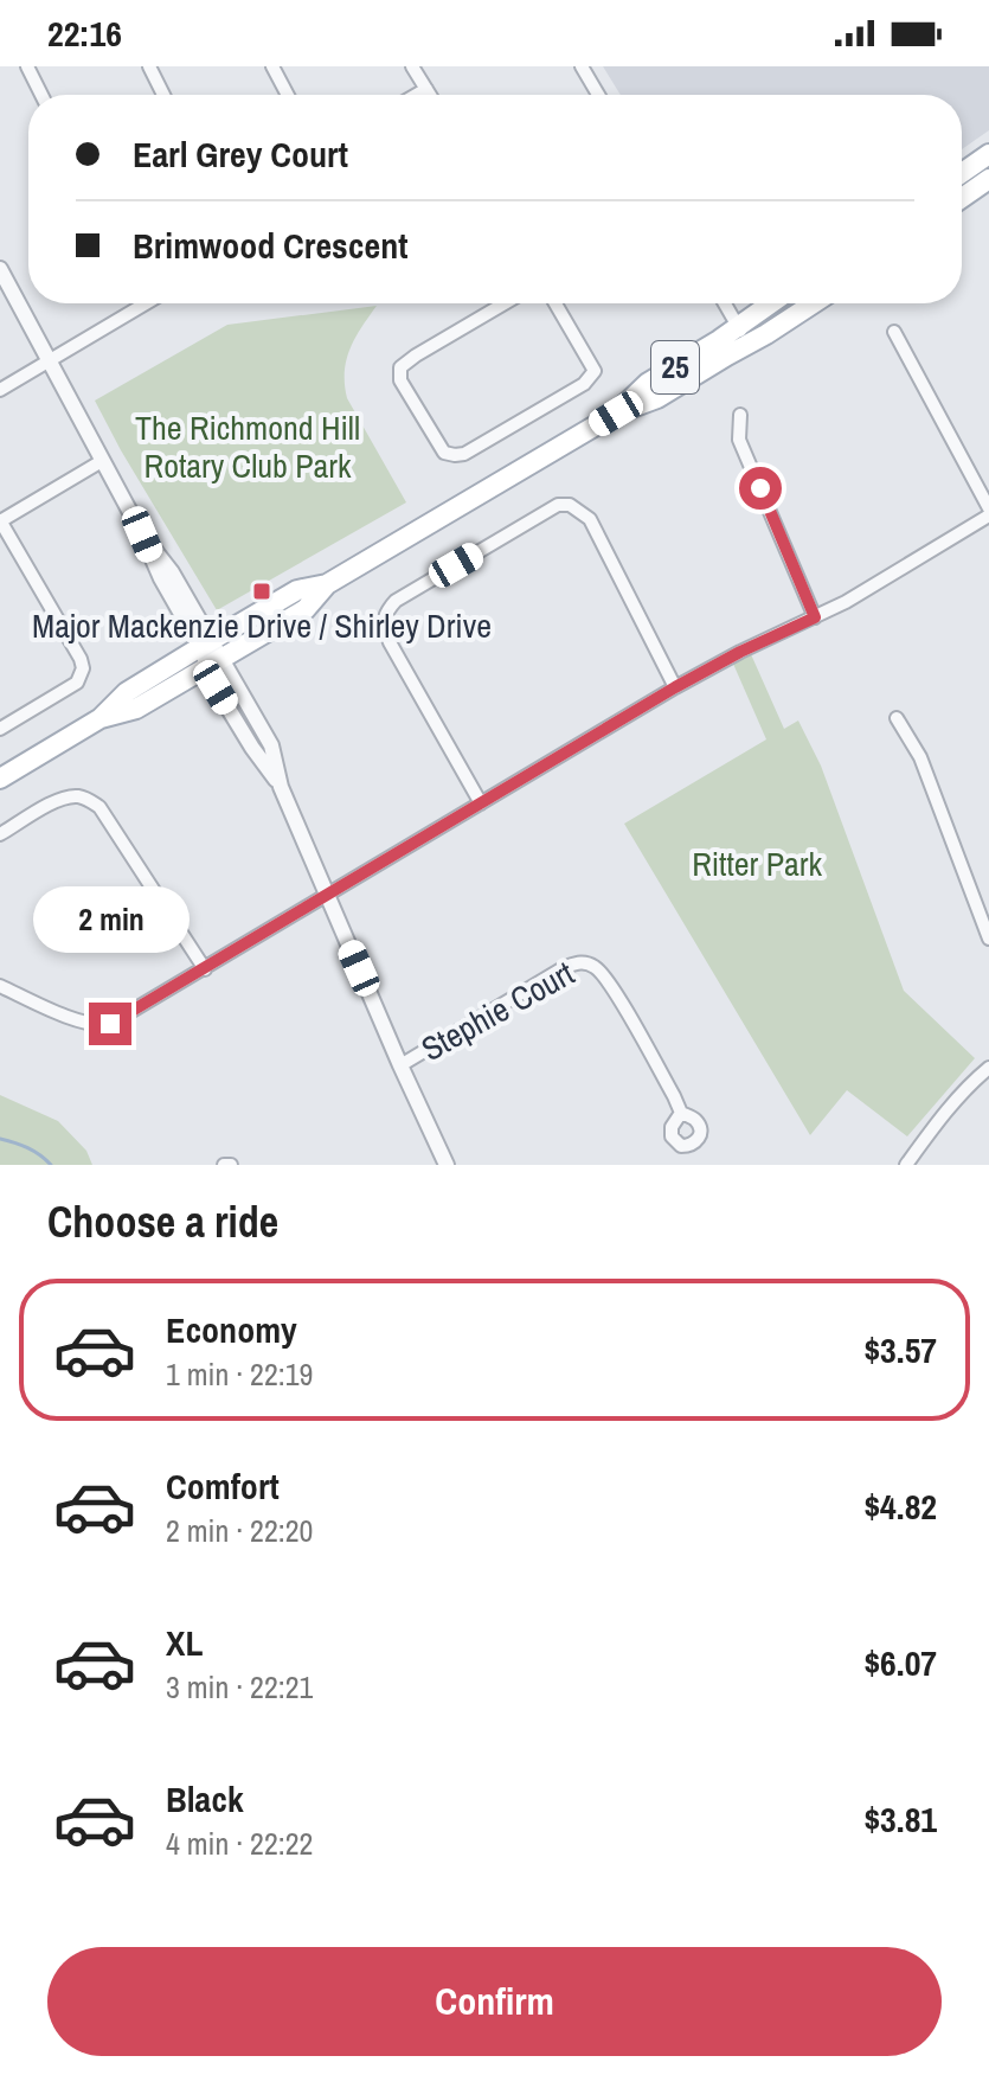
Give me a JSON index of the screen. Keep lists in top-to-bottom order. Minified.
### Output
{"streets":{"main road":["25"],"street":["Stephie Court"]},"parks":["The Richmond Hill Rotary Club Park","Ritter Park"],"places":{"transit":["Major Mackenzie Drive / Shirley Drive"]},"page":{"status":"22:16","banner":["Earl Grey Court","Brimwood Crescent"],"bubble":"2 min","heading":"Choose a ride","list":[{"name":"Economy","note":"1 min · 22:19","value":"$3.57"},{"name":"Comfort","note":"2 min · 22:20","value":"$4.82"},{"name":"XL","note":"3 min · 22:21","value":"$6.07"},{"name":"Black","note":"4 min · 22:22","value":"$3.81"}],"buttons":"Confirm"}}
